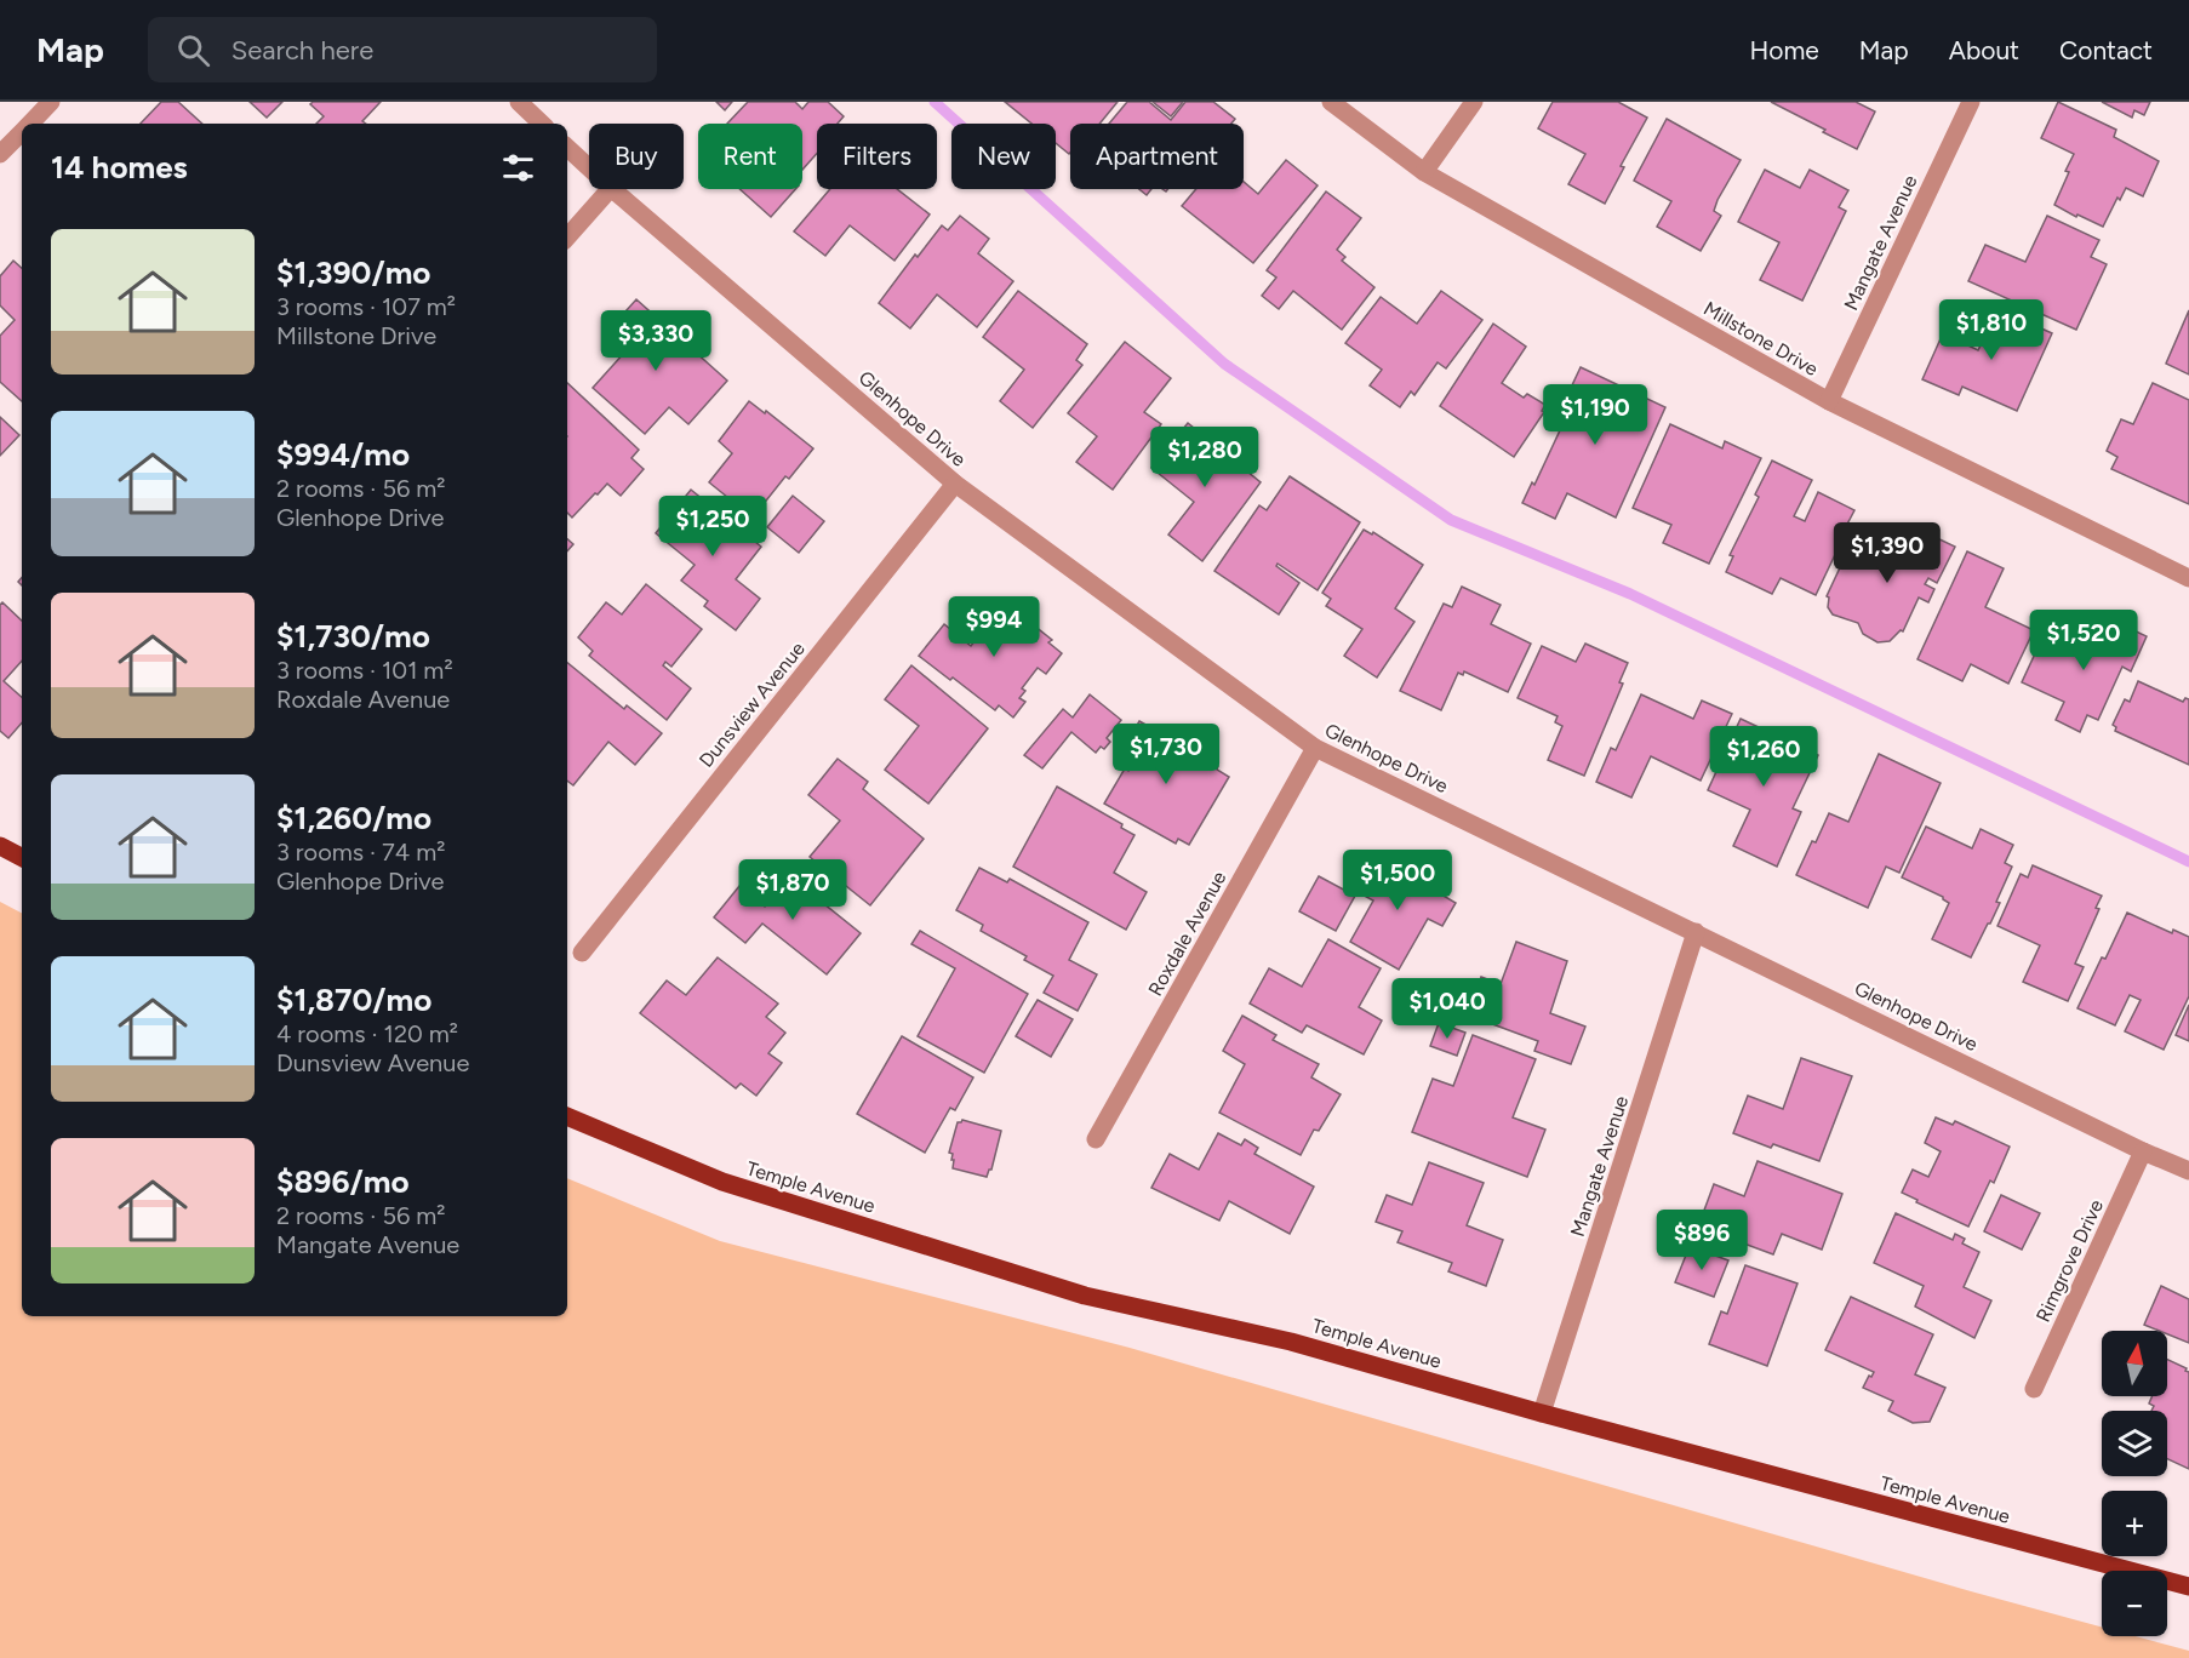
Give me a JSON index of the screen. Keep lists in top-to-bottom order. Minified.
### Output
{"streets":{"main road":["Temple Avenue"],"street":["Mangate Avenue","Millstone Drive","Glenhope Drive","Dunsview Avenue","Roxdale Avenue","Rimgrove Drive"]},"crossings":[["Mangate Avenue","Millstone Drive"],["Mangate Avenue","Glenhope Drive"],["Mangate Avenue","Temple Avenue"],["Glenhope Drive","Dunsview Avenue"],["Glenhope Drive","Roxdale Avenue"],["Glenhope Drive","Rimgrove Drive"]],"north":"top","page":{"header":"Map","search":"Search here","nav":["Home","Map","About","Contact"],"chip":["Buy","Rent","Filters","New","Apartment"],"heading":"14 homes","list":[{"name":"$1,390/mo","note":"3 rooms · 107 m² · Millstone Drive"},{"name":"$994/mo","note":"2 rooms · 56 m² · Glenhope Drive"},{"name":"$1,730/mo","note":"3 rooms · 101 m² · Roxdale Avenue"},{"name":"$1,260/mo","note":"3 rooms · 74 m² · Glenhope Drive"},{"name":"$1,870/mo","note":"4 rooms · 120 m² · Dunsview Avenue"},{"name":"$896/mo","note":"2 rooms · 56 m² · Mangate Avenue"}],"price":["$1,810","$3,330","$1,190","$1,280","$1,250","$1,390","$994","$1,520","$1,730","$1,260","$1,500","$1,870","$1,040","$896"],"map_buttons":["+","−"]}}
